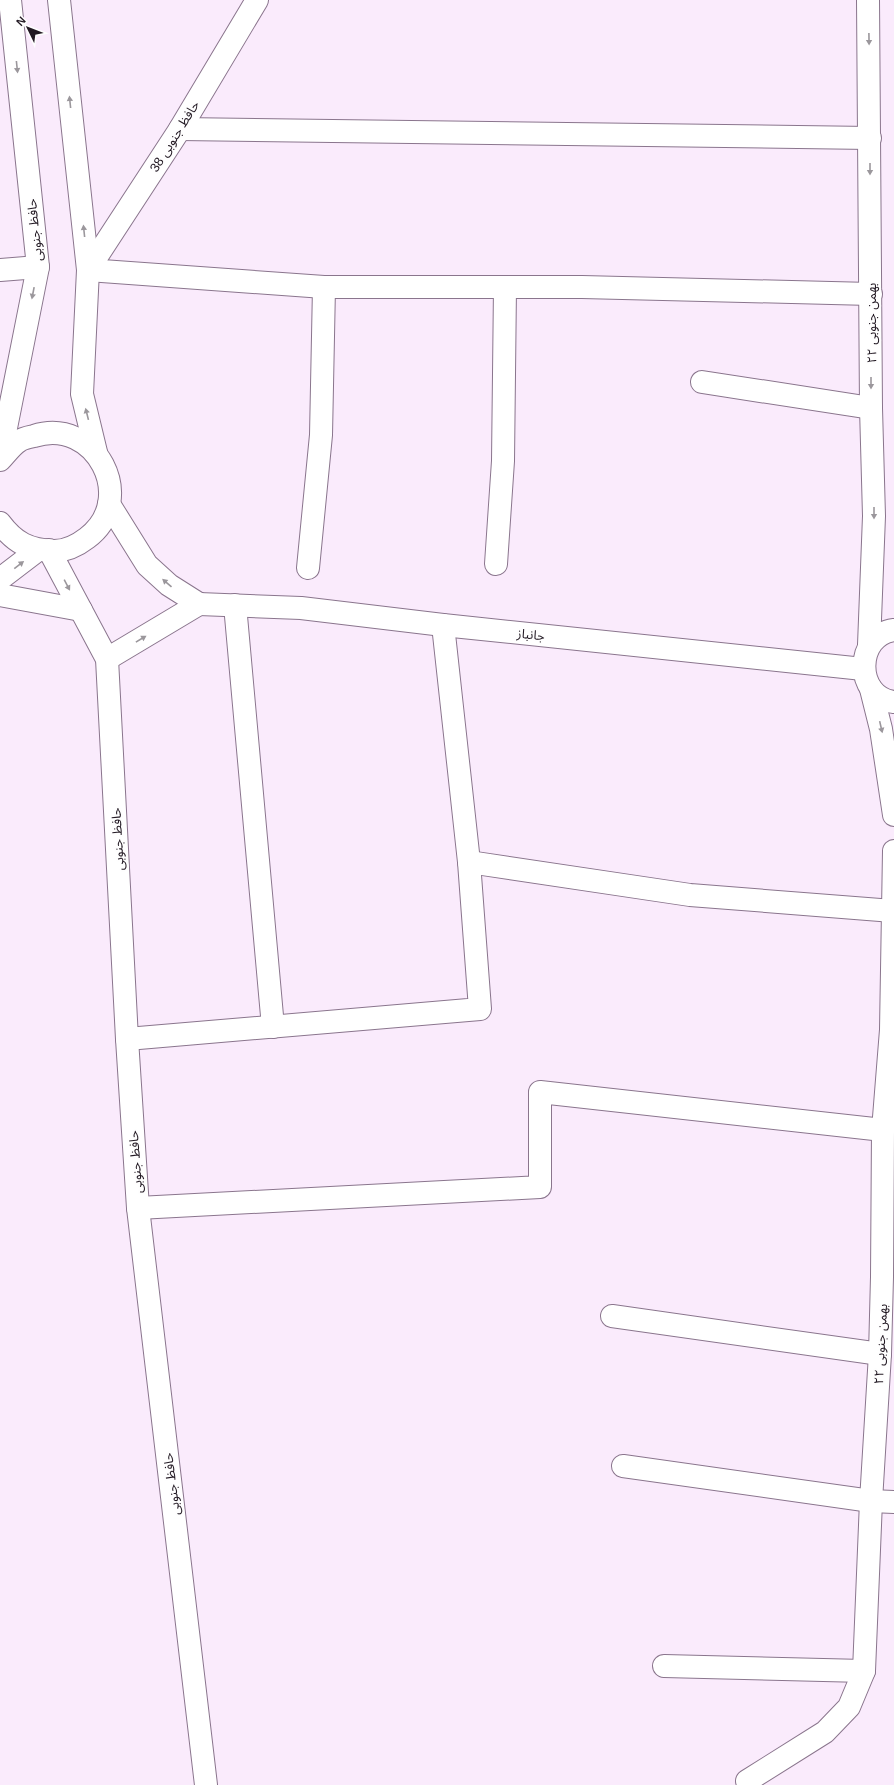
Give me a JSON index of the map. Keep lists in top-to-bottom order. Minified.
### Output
{"streets":{"street":["حافظ جنوبی 38","حافظ جنوبی","۲۲ بهمن جنوبی","جانباز"]},"crossings":[["۲۲ بهمن جنوبی","جانباز"]],"one_way":["۲۲ بهمن جنوبی"],"north":"top left"}
